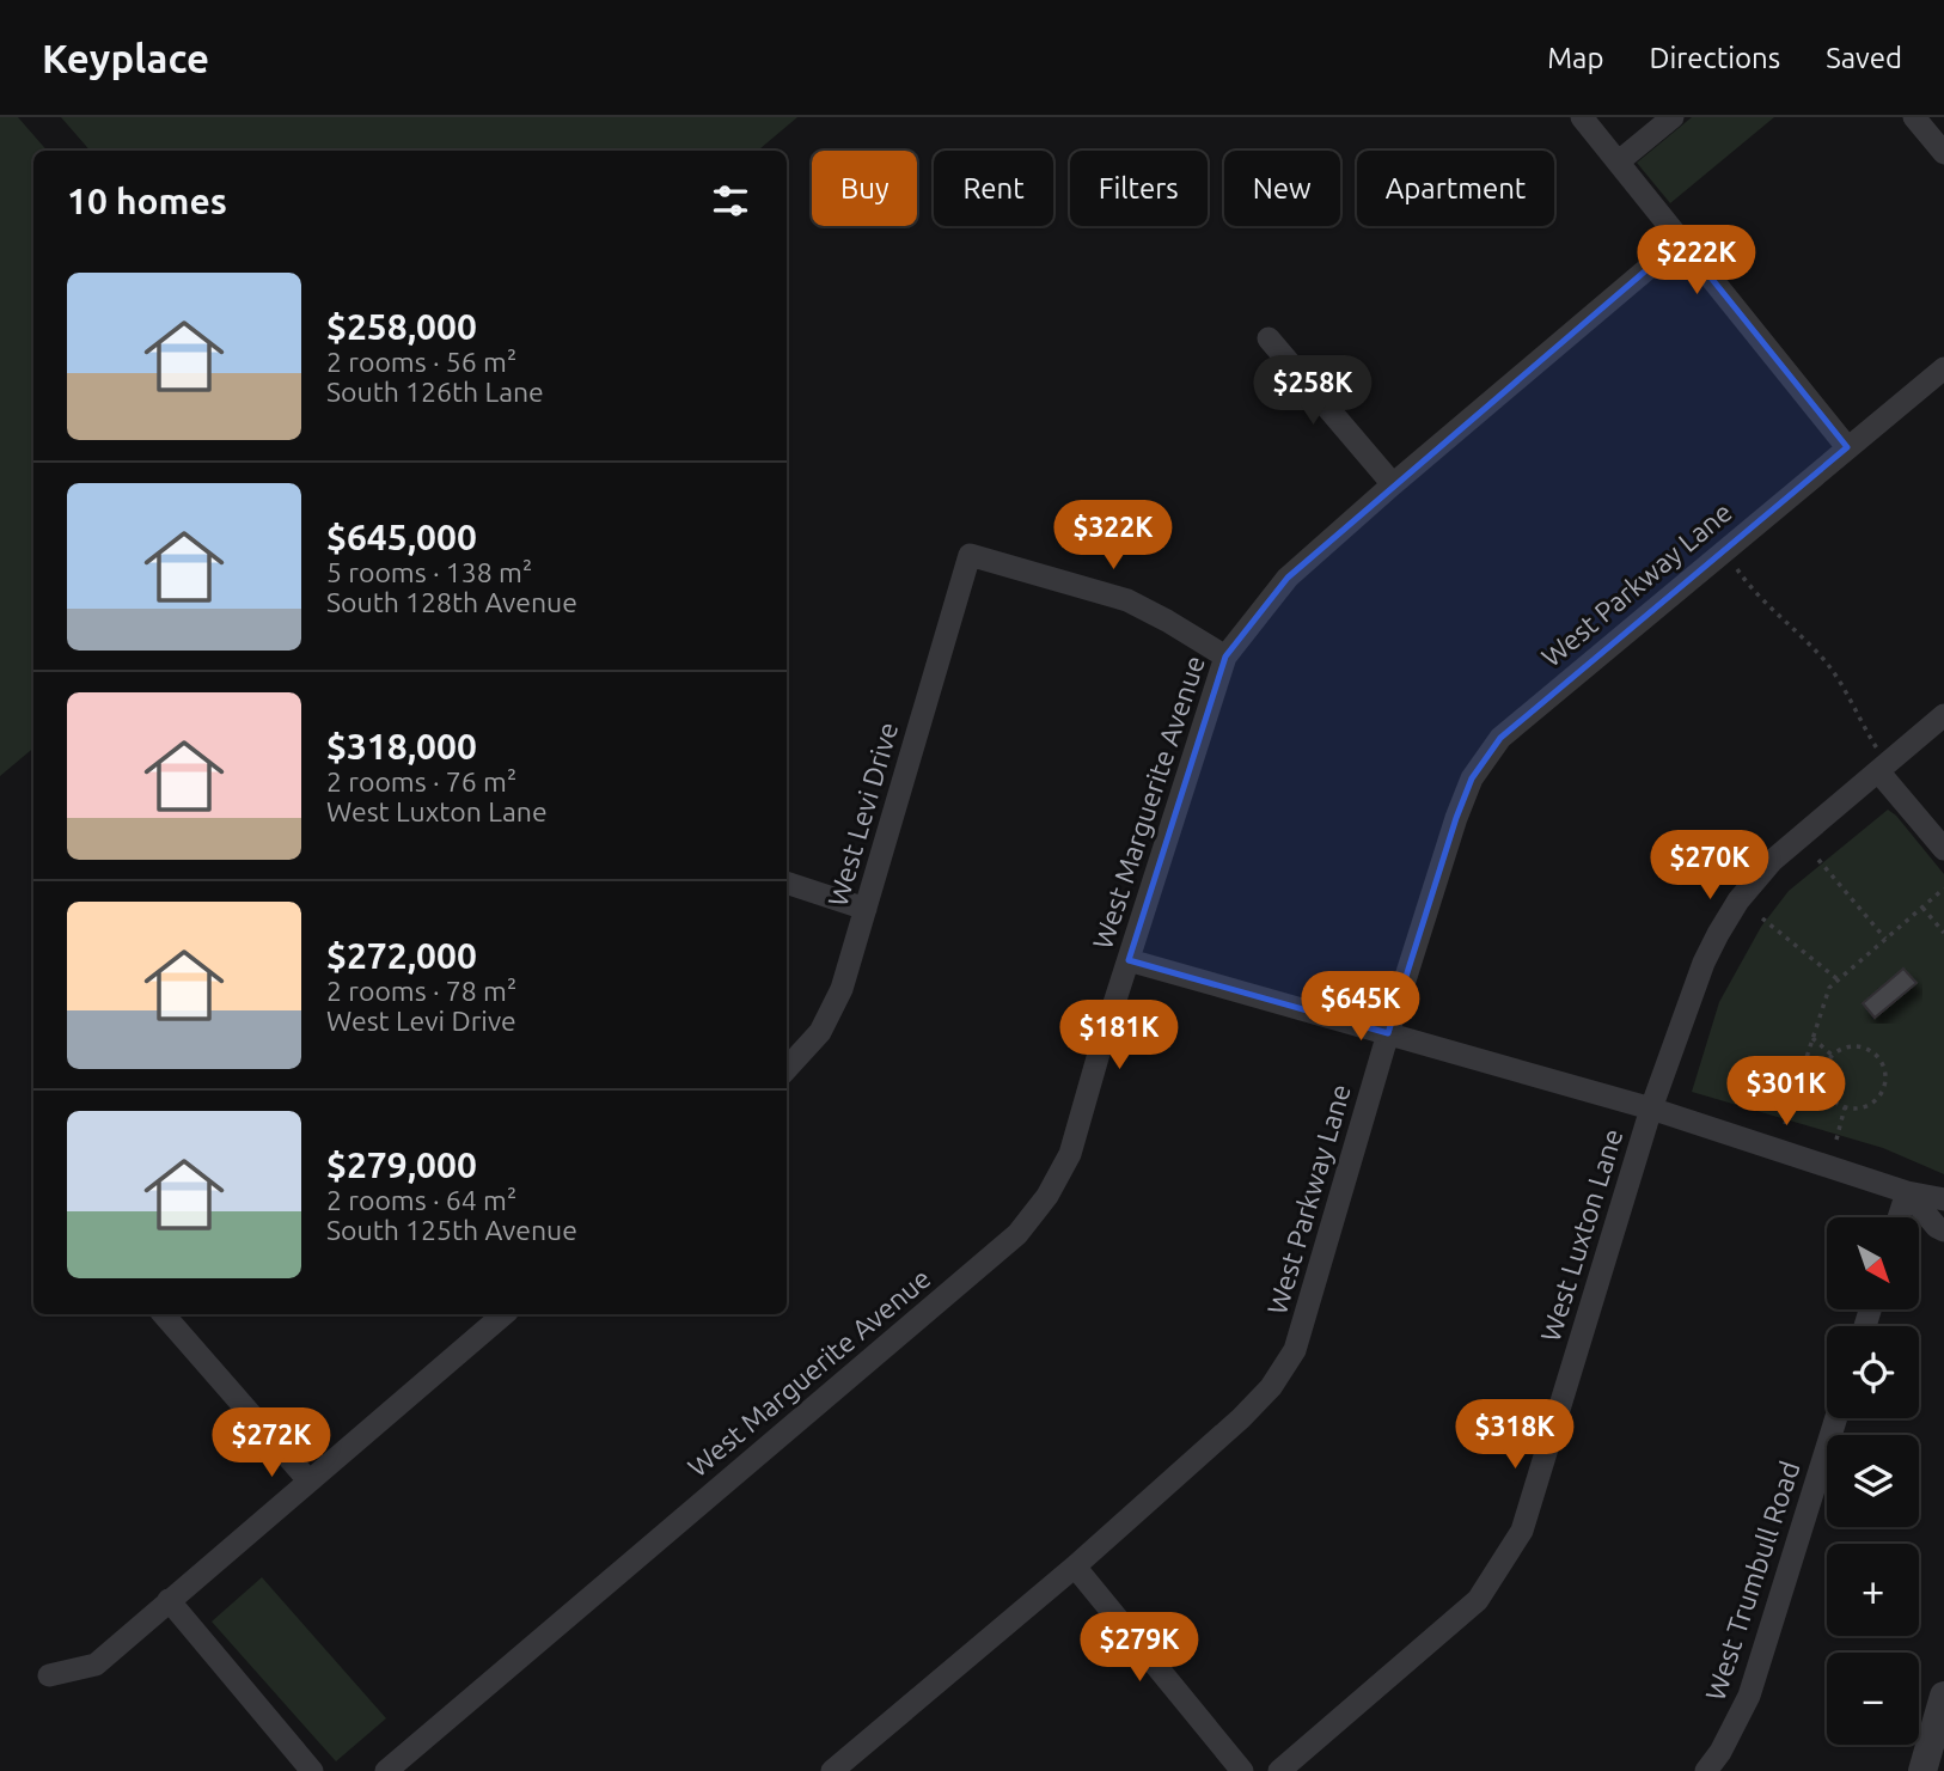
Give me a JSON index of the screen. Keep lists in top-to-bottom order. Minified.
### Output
{"streets":{"street":["West Parkway Lane","West Marguerite Avenue","West Levi Drive","West Luxton Lane","West Trumbull Road"]},"crossings":[["West Marguerite Avenue","West Levi Drive"]],"north":"bottom right","page":{"header":"Keyplace","nav":["Map","Directions","Saved"],"chip":["Buy","Rent","Filters","New","Apartment"],"heading":"10 homes","price":["$222K","$258K","$322K","$270K","$645K","$181K","$301K","$318K","$272K","$279K"],"list":[{"name":"$258,000","note":"2 rooms · 56 m² · South 126th Lane"},{"name":"$645,000","note":"5 rooms · 138 m² · South 128th Avenue"},{"name":"$318,000","note":"2 rooms · 76 m² · West Luxton Lane"},{"name":"$272,000","note":"2 rooms · 78 m² · West Levi Drive"},{"name":"$279,000","note":"2 rooms · 64 m² · South 125th Avenue"}],"map_buttons":["+","−"]}}
